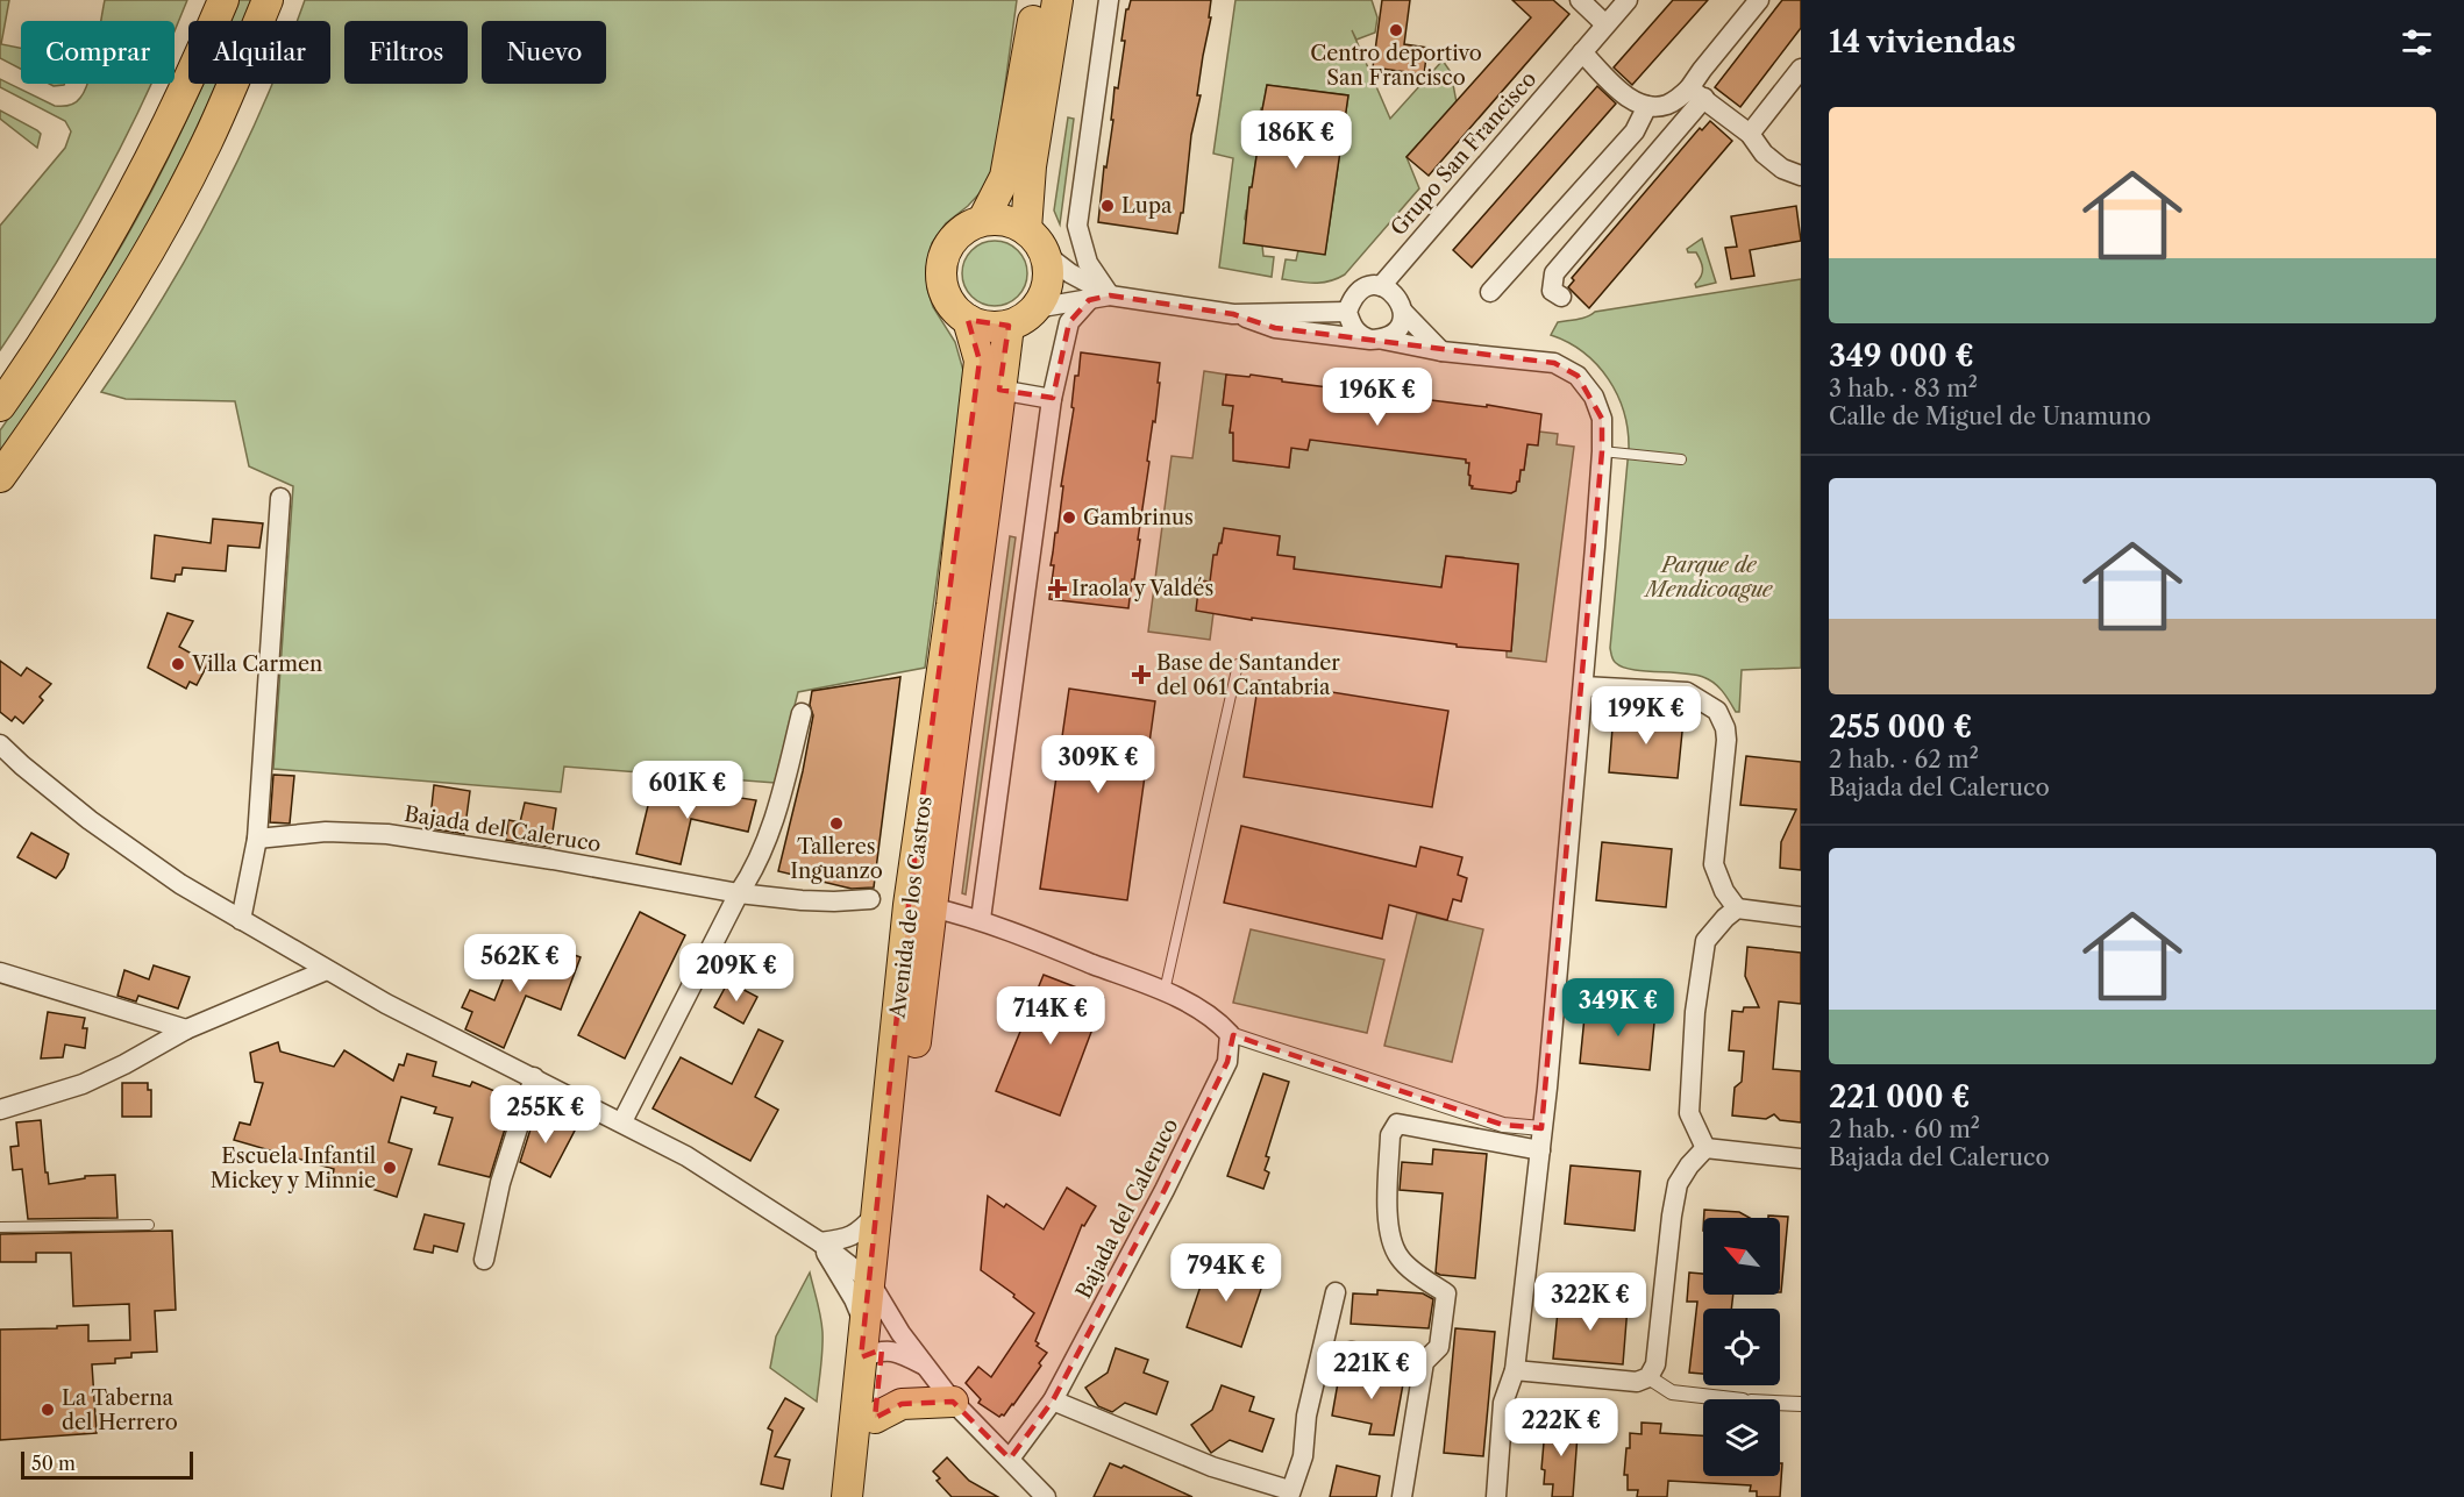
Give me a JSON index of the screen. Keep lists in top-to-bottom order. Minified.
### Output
{"streets":{"main road":["Avenida de los Castros"],"street":["Grupo San Francisco","Bajada del Caleruco"]},"parks":["Parque de Mendicoague"],"places":{"other":["Centro deportivo San Francisco","Lupa","Gambrinus","Villa Carmen","Talleres Inguanzo","Escuela Infantil Mickey y Minnie","La Taberna del Herrero"],"health":["Iraola y Valdés","Base de Santander del 061 Cantabria"]},"scale_bar":"50 m","north":"top left","page":{"heading":"14 viviendas","chip":["Comprar","Alquilar","Filtros","Nuevo"],"list":[{"name":"349 000 €","note":"3 hab. · 83 m² · Calle de Miguel de Unamuno"},{"name":"255 000 €","note":"2 hab. · 62 m² · Bajada del Caleruco"},{"name":"221 000 €","note":"2 hab. · 60 m² · Bajada del Caleruco"}],"price":["186K €","196K €","199K €","309K €","601K €","562K €","209K €","349K €","714K €","255K €","794K €","322K €","221K €","222K €"],"scale":"50 m"}}
